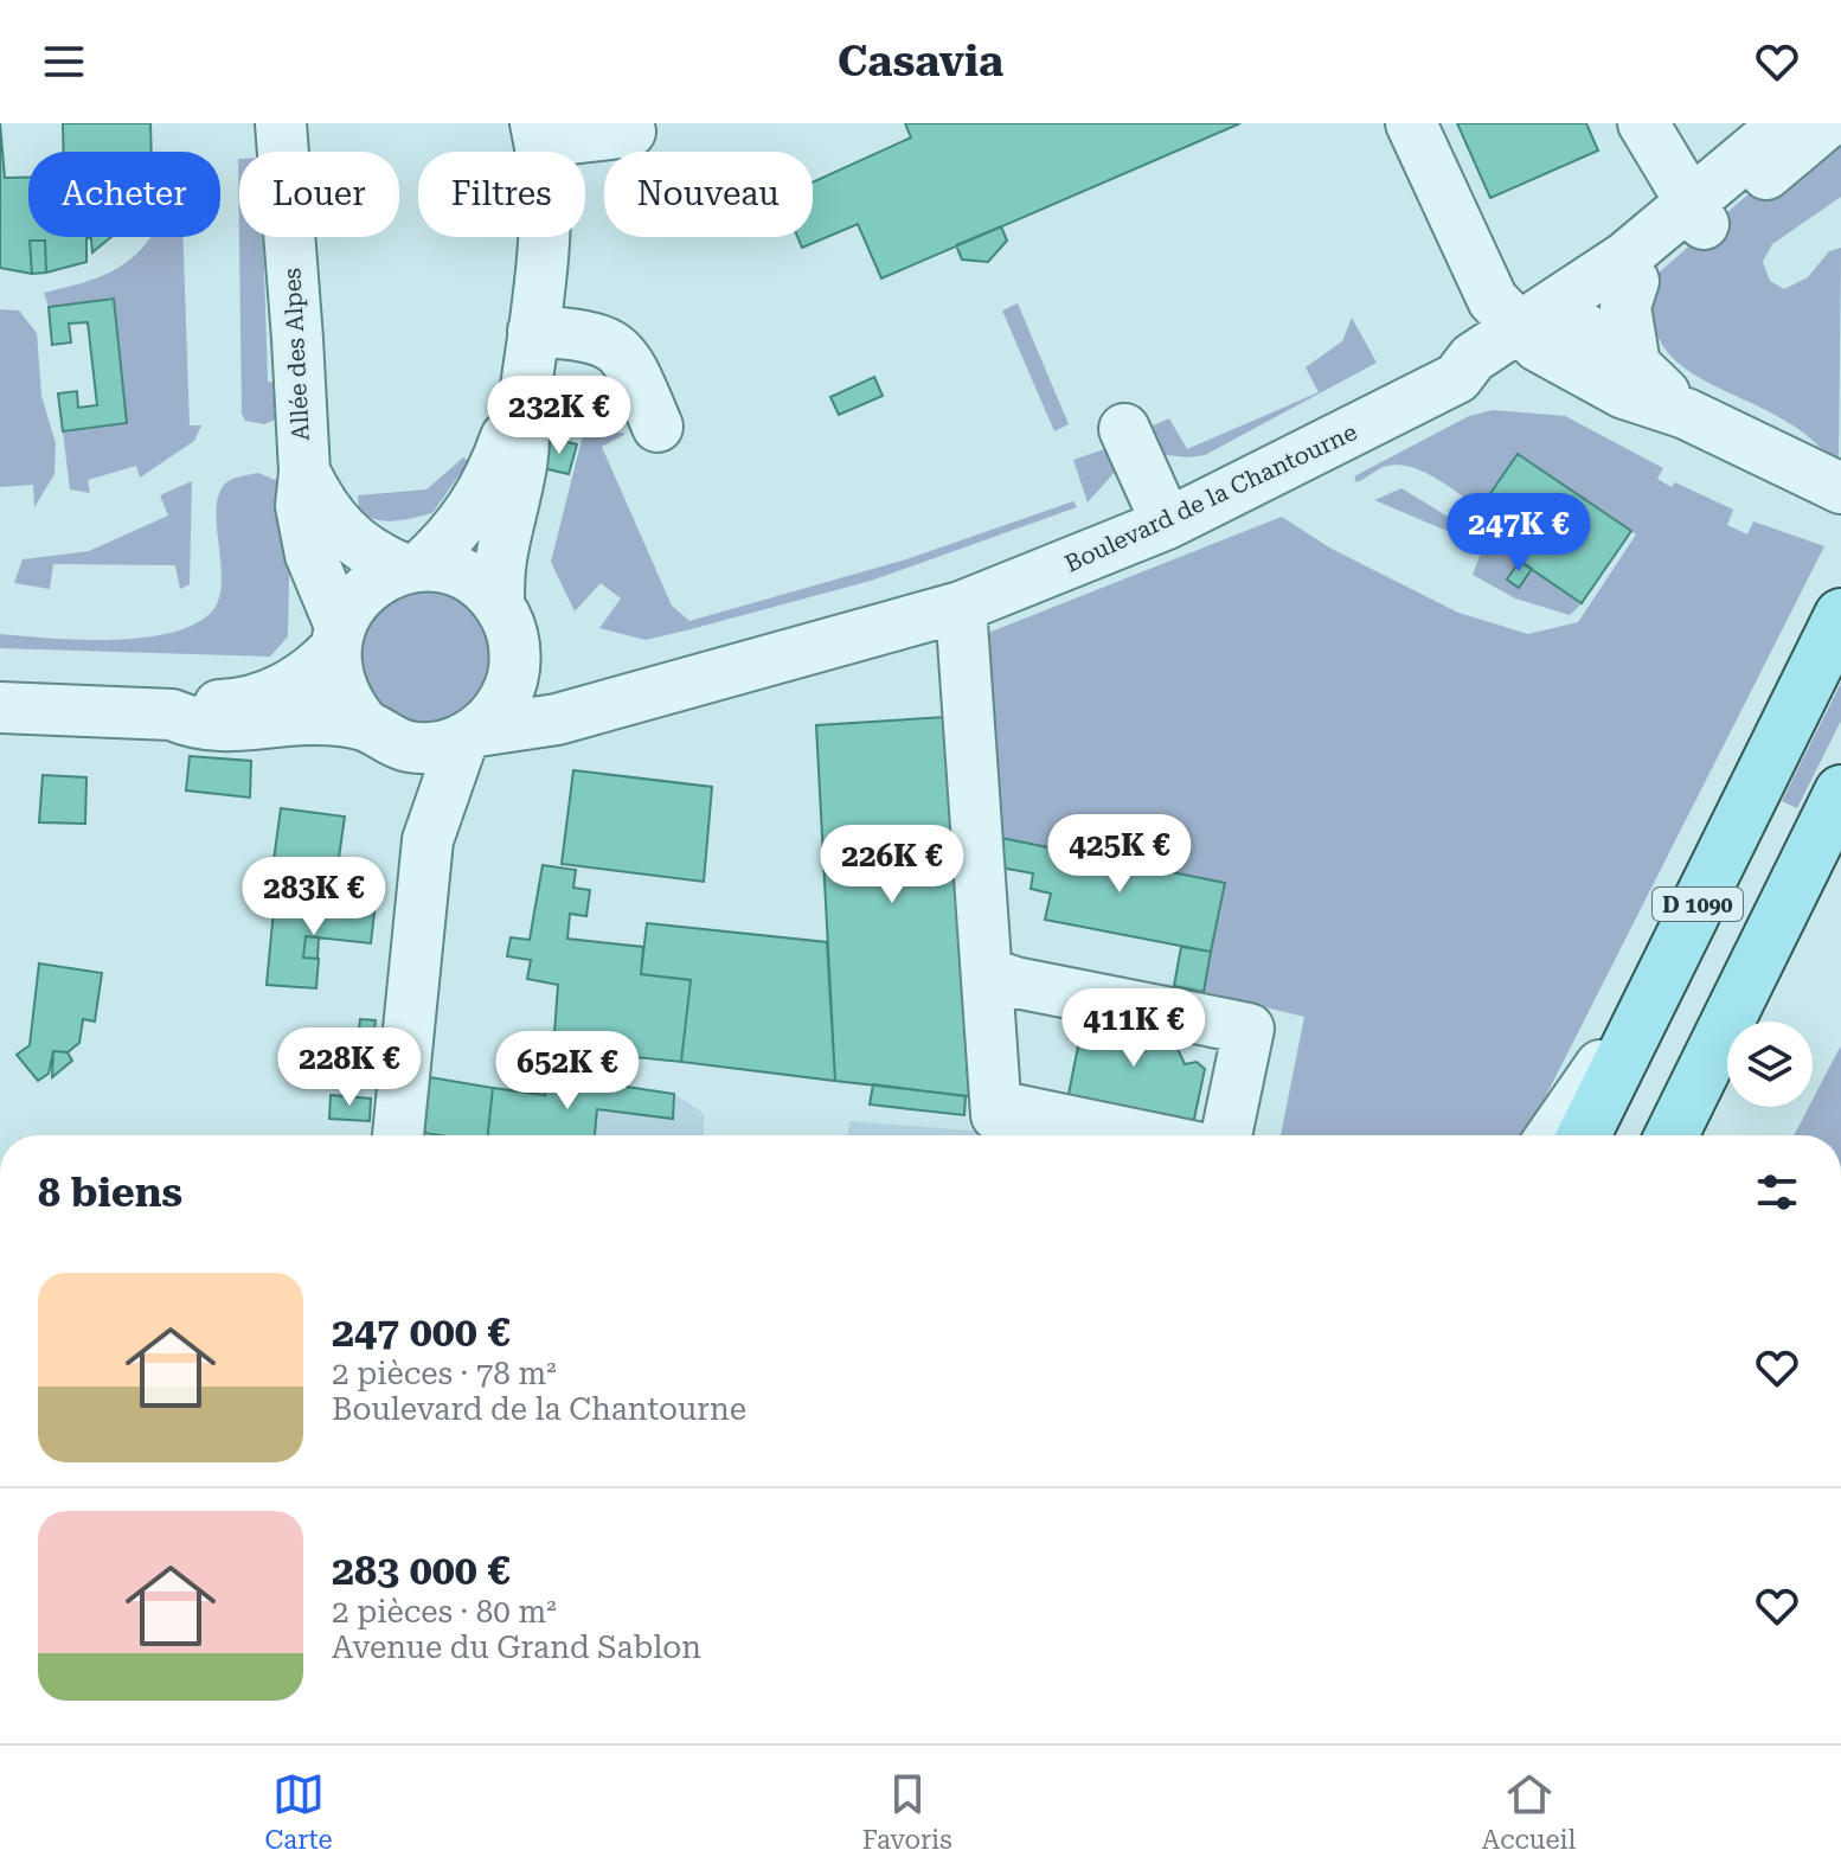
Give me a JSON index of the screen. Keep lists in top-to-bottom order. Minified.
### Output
{"streets":{"main road":["D 1090"],"street":["Allée des Alpes","Boulevard de la Chantourne"]},"crossings":[["Allée des Alpes","Boulevard de la Chantourne"]],"page":{"header":"Casavia","chip":["Acheter","Louer","Filtres","Nouveau"],"price":["232K €","247K €","425K €","226K €","283K €","411K €","228K €","652K €"],"heading":"8 biens","list":[{"name":"247 000 €","note":"2 pièces · 78 m² · Boulevard de la Chantourne"},{"name":"283 000 €","note":"2 pièces · 80 m² · Avenue du Grand Sablon"}],"tabs":["Carte","Favoris","Accueil"]}}
